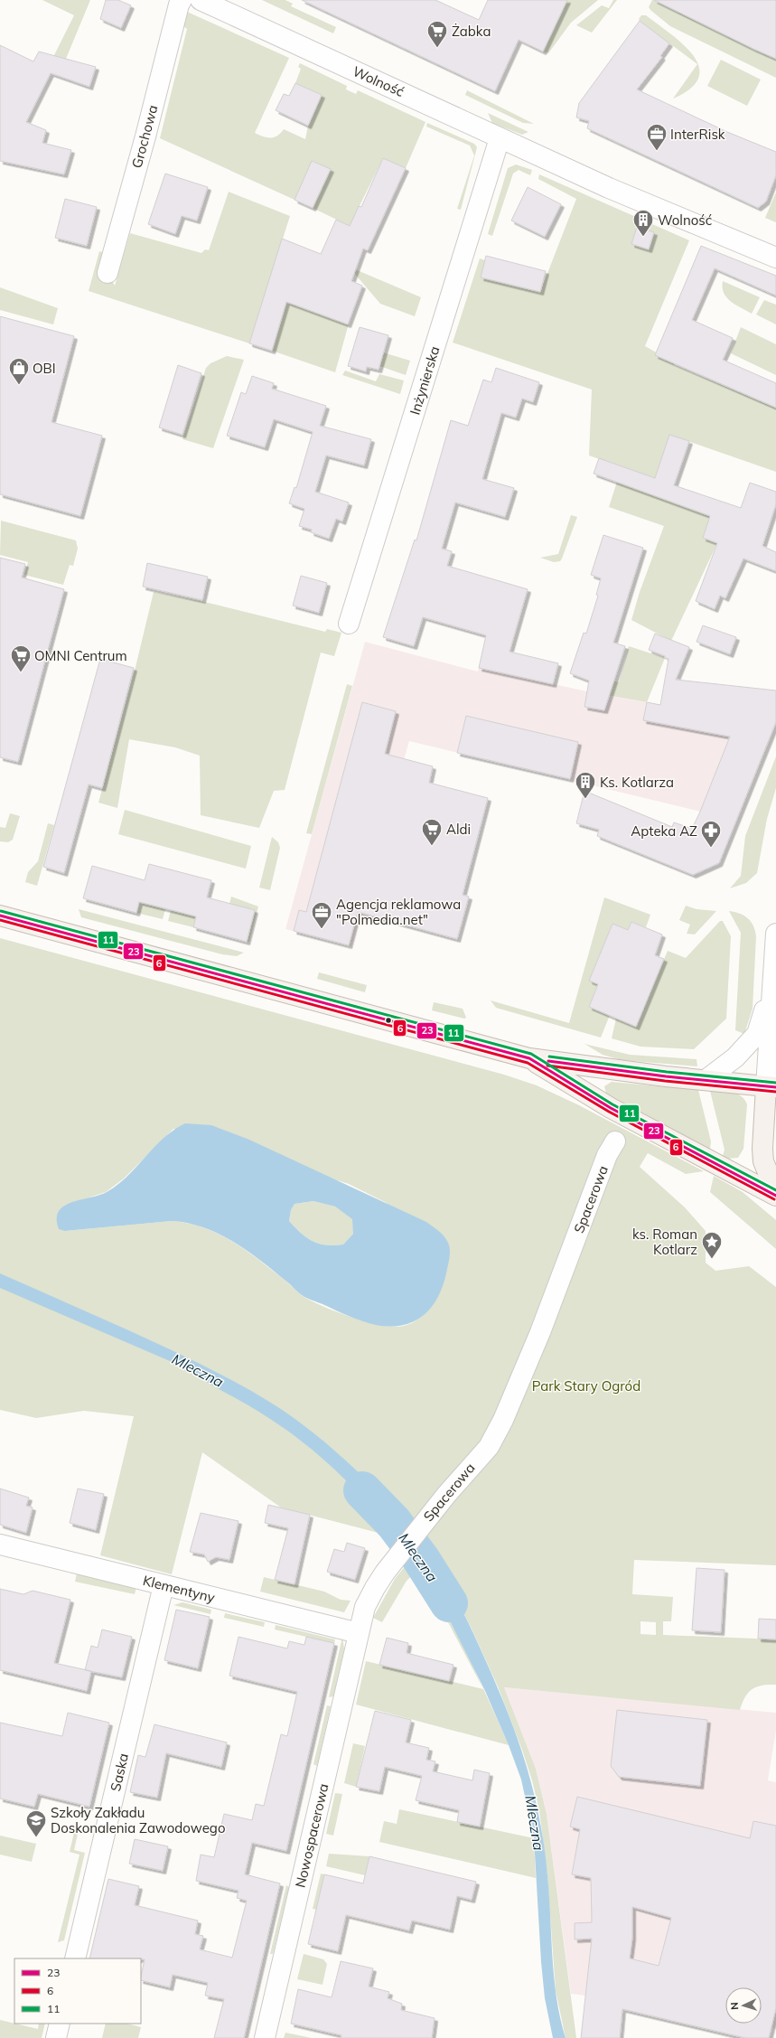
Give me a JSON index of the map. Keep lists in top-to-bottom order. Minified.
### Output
{"streets":{"street":["Wolność","Grochowa","Inżynierska","Spacerowa","Klementyny","Saska","Nowospacerowa"]},"crossings":[["Wolność","Inżynierska"],["Spacerowa","Klementyny"],["Spacerowa","Nowospacerowa"],["Klementyny","Saska"],["Klementyny","Nowospacerowa"]],"water":["Mleczna"],"parks":["Park Stary Ogród"],"places":{"supermarket":["Żabka","OMNI Centrum","Aldi"],"office":["InterRisk","Agencja reklamowa \"Polmedia.net\""],"building":["Wolność","Ks. Kotlarza"],"shop":["OBI"],"pharmacy":["Apteka AZ"],"place":["ks. Roman Kotlarz"],"school or university":["Szkoły Zakładu Doskonalenia Zawodowego"]},"lines":["transit line 11","transit line 23","transit line 6"],"legend":["23","6","11"],"north":"left"}
